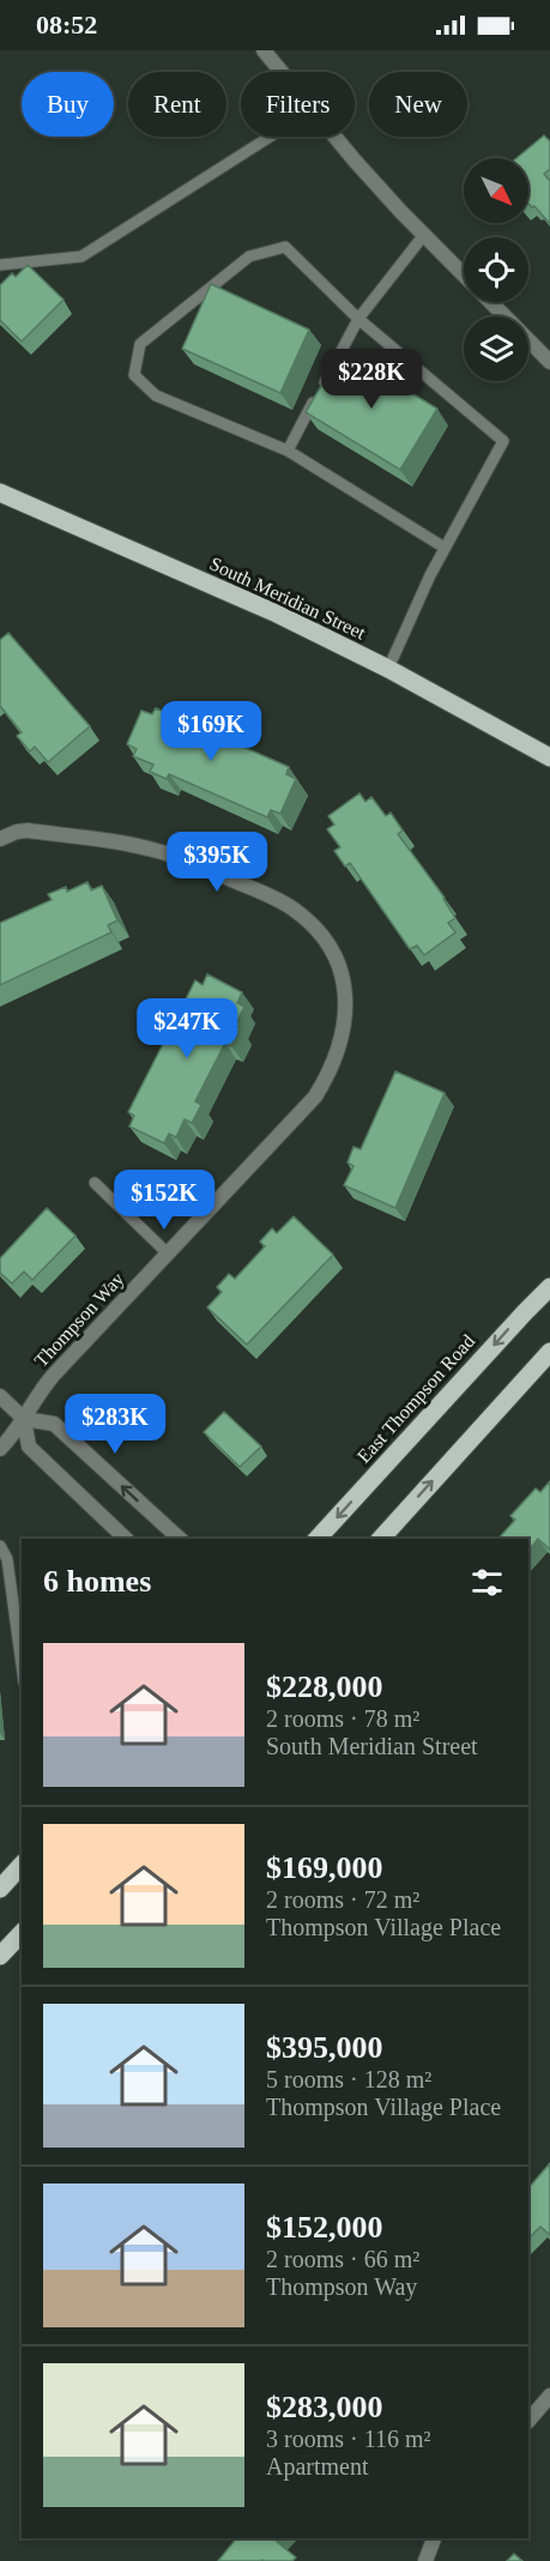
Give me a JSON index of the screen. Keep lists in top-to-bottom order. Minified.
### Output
{"streets":{"main road":["South Meridian Street","East Thompson Road"],"street":["Thompson Way"]},"north":"bottom right","page":{"status":"08:52","chip":["Buy","Rent","Filters","New"],"price":["$228K","$169K","$395K","$247K","$152K","$283K"],"heading":"6 homes","list":[{"name":"$228,000","note":"2 rooms · 78 m² · South Meridian Street"},{"name":"$169,000","note":"2 rooms · 72 m² · Thompson Village Place"},{"name":"$395,000","note":"5 rooms · 128 m² · Thompson Village Place"},{"name":"$152,000","note":"2 rooms · 66 m² · Thompson Way"},{"name":"$283,000","note":"3 rooms · 116 m² · Apartment"}]}}
